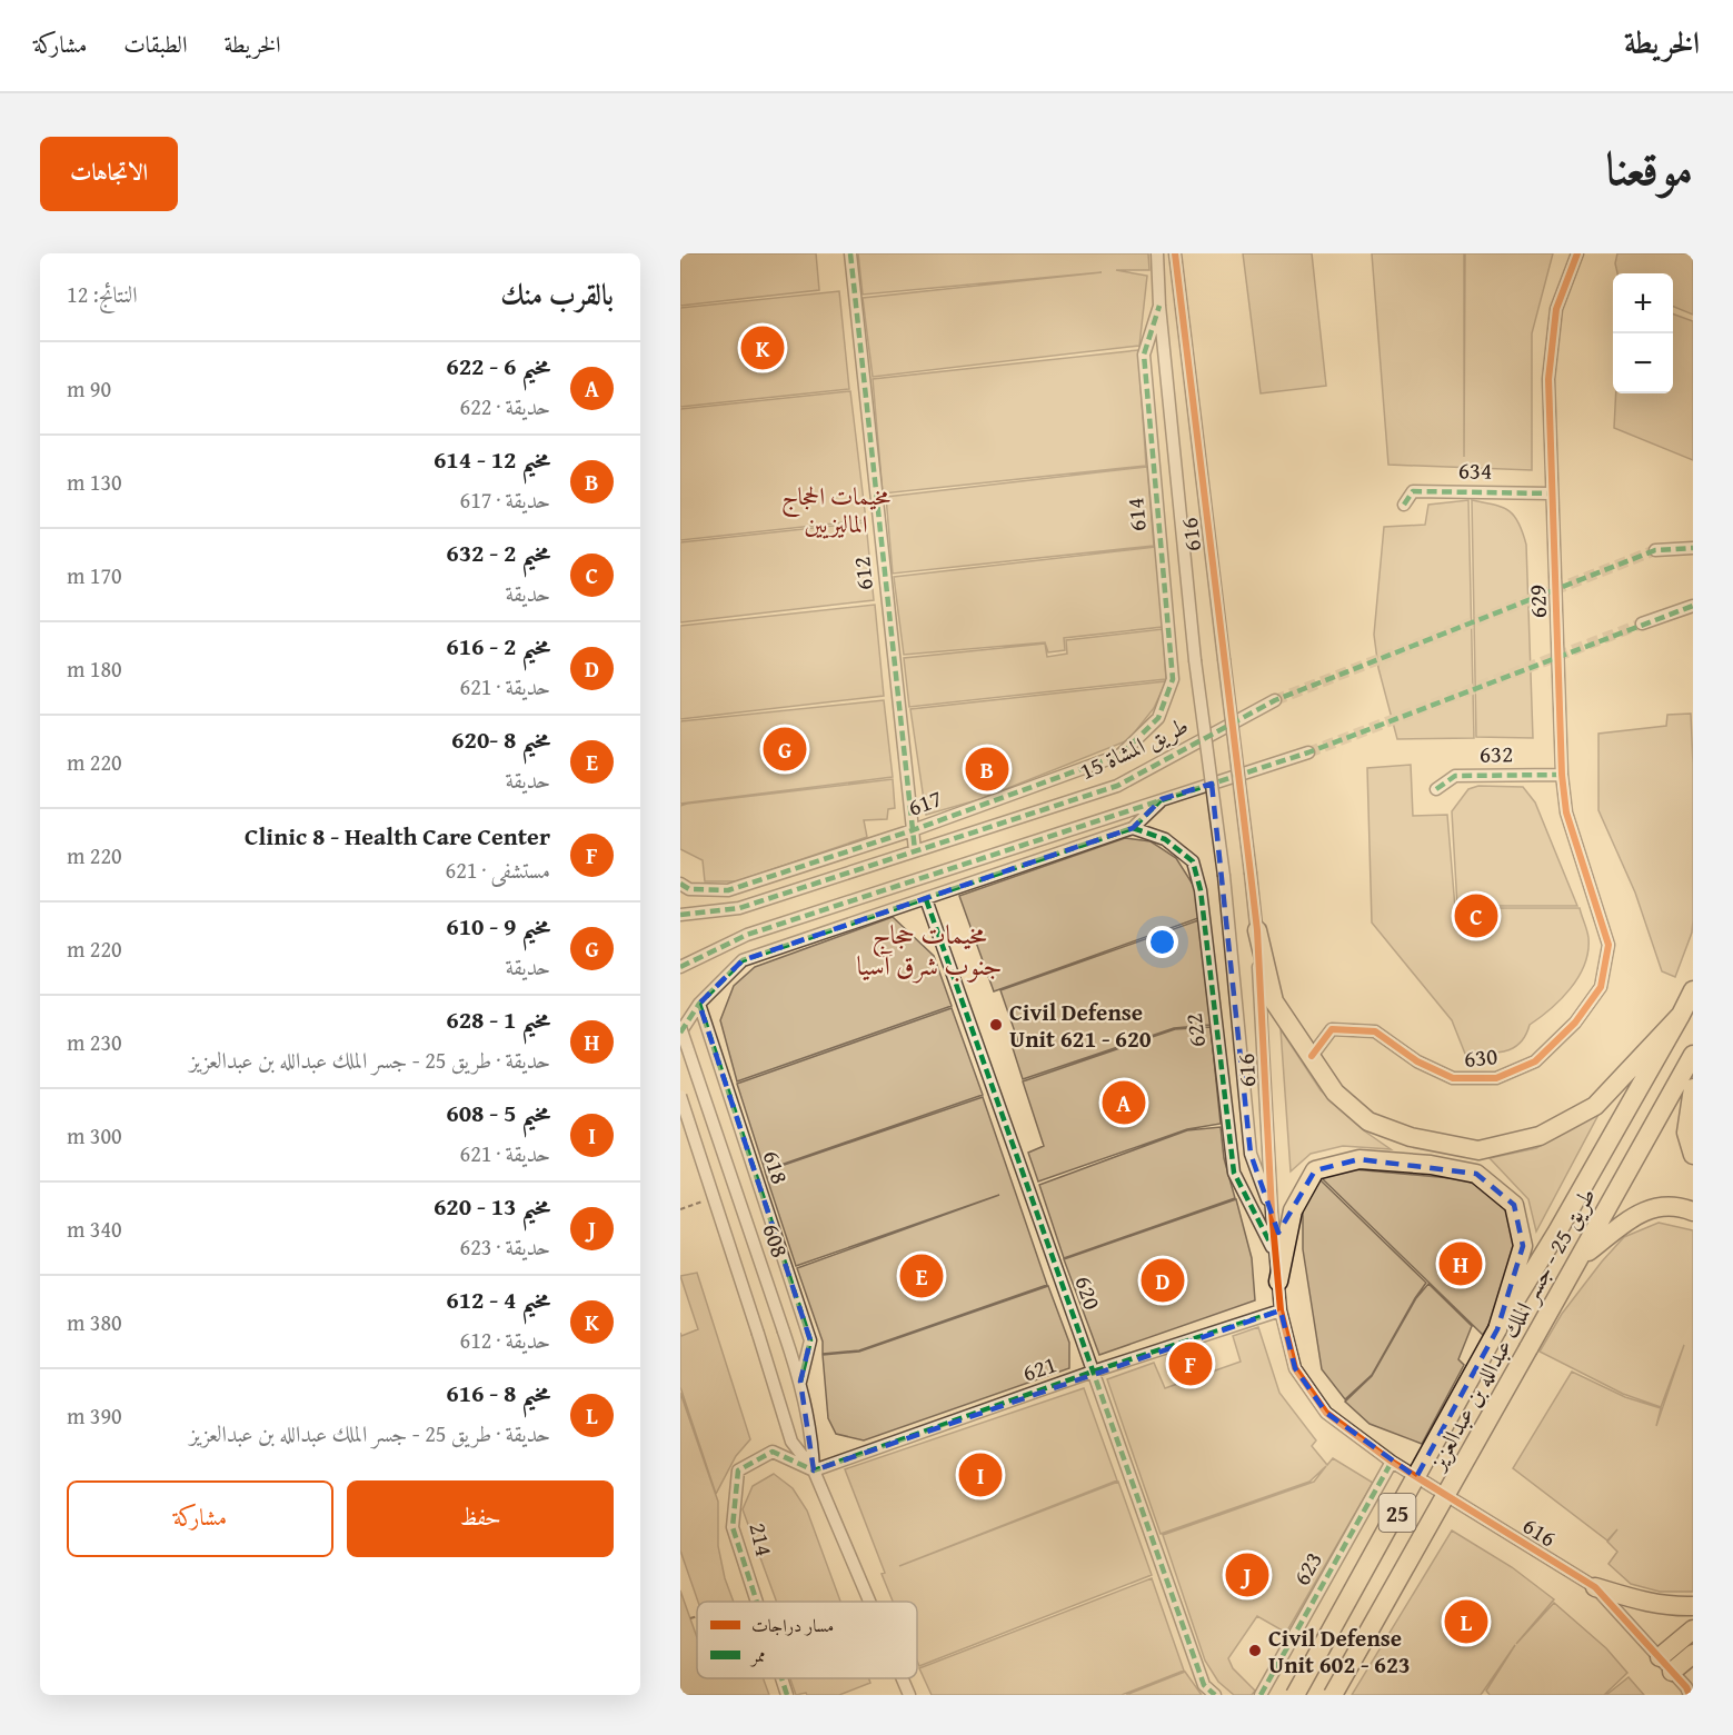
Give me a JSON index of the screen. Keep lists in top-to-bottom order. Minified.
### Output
{"streets":{"main road":["طريق 25 - جسر الملك عبدالله بن عبدالعزيز","25"],"street":["634","614","616","612","629","طريق المشاة 15","632","617","622","630","618","608","620","621","214","623"]},"crossings":[["634","629"],["614","616"],["614","617"],["616","622"],["616","621"],["616","623"],["612","طريق المشاة 15"],["612","617"],["629","632"],["629","630"],["618","608"],["608","621"],["608","214"],["620","621"],["621","214"]],"districts":["مخيمات الحجاج الماليزيين","مخيمات حجاج جنوب شرق آسيا"],"places":["Civil Defense Unit 621 - 620","Civil Defense Unit 602 - 623"],"legend":["مسار دراجات","ممر"],"page":{"header":"الخريطة","nav":["الخريطة","الطبقات","مشاركة"],"title":"موقعنا","buttons":["الاتجاهات",["حفظ","مشاركة"]],"heading":["بالقرب منك","النتائج: 12"],"map_buttons":["+","−"],"pins":["K","G","B","C","A","H","E","D","F","I","J","L"],"list":[{"mark":"A","name":"مخيم 6 - 622","note":"حديقة · 622","value":"90 m"},{"mark":"B","name":"مخيم 12 - 614","note":"حديقة · 617","value":"130 m"},{"mark":"C","name":"مخيم 2 - 632","note":"حديقة","value":"170 m"},{"mark":"D","name":"مخيم 2 - 616","note":"حديقة · 621","value":"180 m"},{"mark":"E","name":"مخيم 8 -620","note":"حديقة","value":"220 m"},{"mark":"F","name":"Clinic 8 - Health Care Center","note":"مستشفى · 621","value":"220 m"},{"mark":"G","name":"مخيم 9 - 610","note":"حديقة","value":"220 m"},{"mark":"H","name":"مخيم 1 - 628","note":"حديقة · طريق 25 - جسر الملك عبدالله بن عبدالعزيز","value":"230 m"},{"mark":"I","name":"مخيم 5 - 608","note":"حديقة · 621","value":"300 m"},{"mark":"J","name":"مخيم 13 - 620","note":"حديقة · 623","value":"340 m"},{"mark":"K","name":"مخيم 4 - 612","note":"حديقة · 612","value":"380 m"},{"mark":"L","name":"مخيم 8 - 616","note":"حديقة · طريق 25 - جسر الملك عبدالله بن عبدالعزيز","value":"390 m"}]}}
